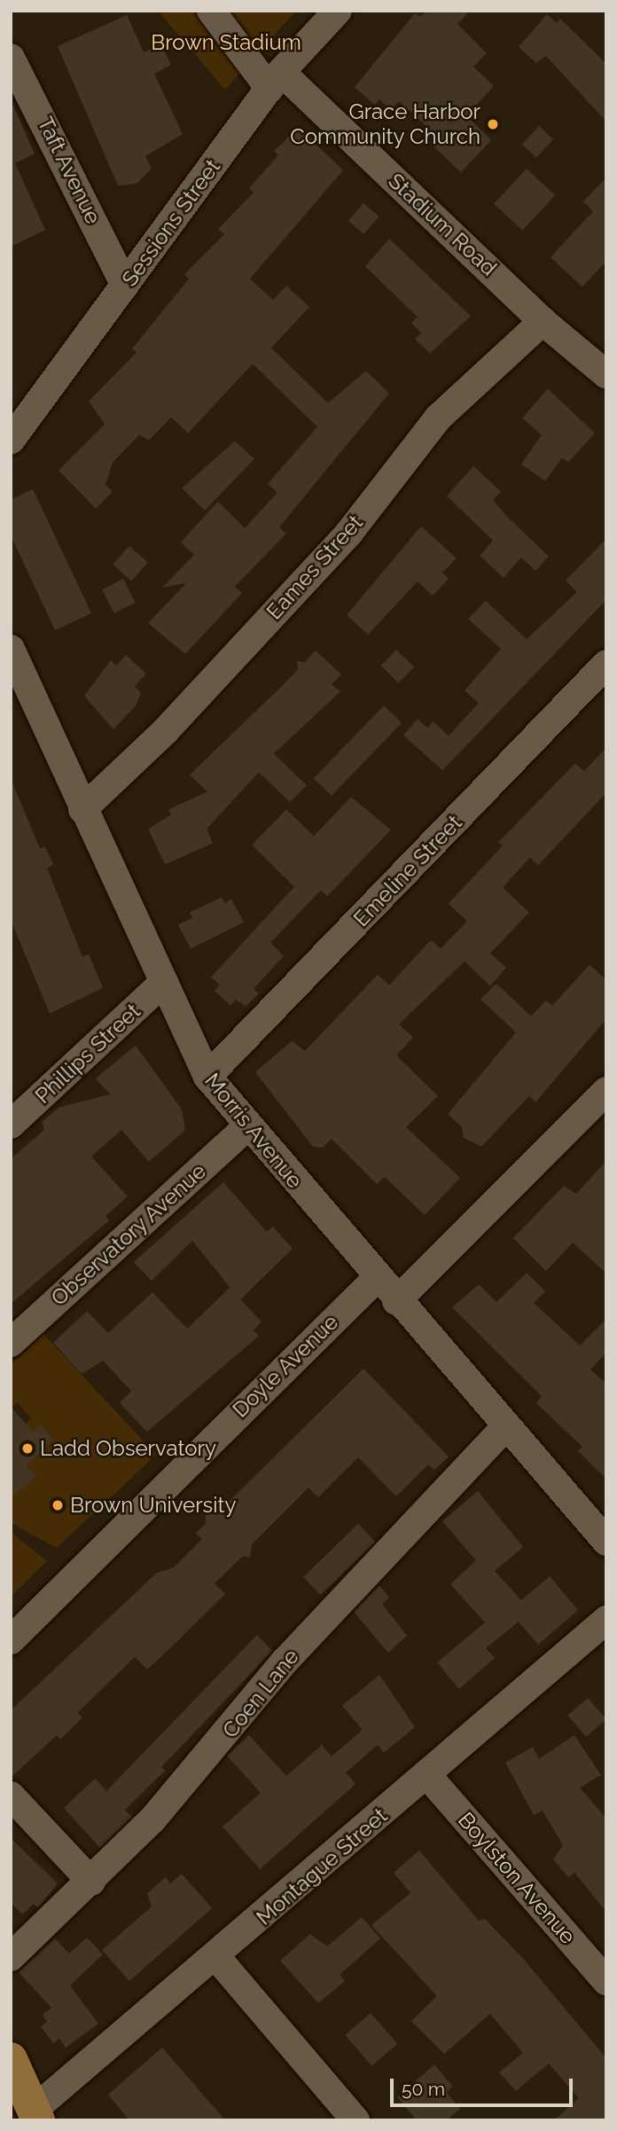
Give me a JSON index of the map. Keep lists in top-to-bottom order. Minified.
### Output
{"streets":{"street":["Taft Avenue","Sessions Street","Stadium Road","Eames Street","Emeline Street","Phillips Street","Morris Avenue","Observatory Avenue","Doyle Avenue","Coen Lane","Montague Street","Boylston Avenue"]},"crossings":[["Taft Avenue","Sessions Street"],["Sessions Street","Stadium Road"],["Stadium Road","Eames Street"],["Eames Street","Morris Avenue"],["Emeline Street","Morris Avenue"],["Phillips Street","Morris Avenue"],["Morris Avenue","Observatory Avenue"],["Morris Avenue","Doyle Avenue"],["Morris Avenue","Coen Lane"],["Montague Street","Boylston Avenue"]],"parks":["Brown Stadium"],"places":["Grace Harbor Community Church","Ladd Observatory","Brown University"],"scale_bar":"50 m"}
